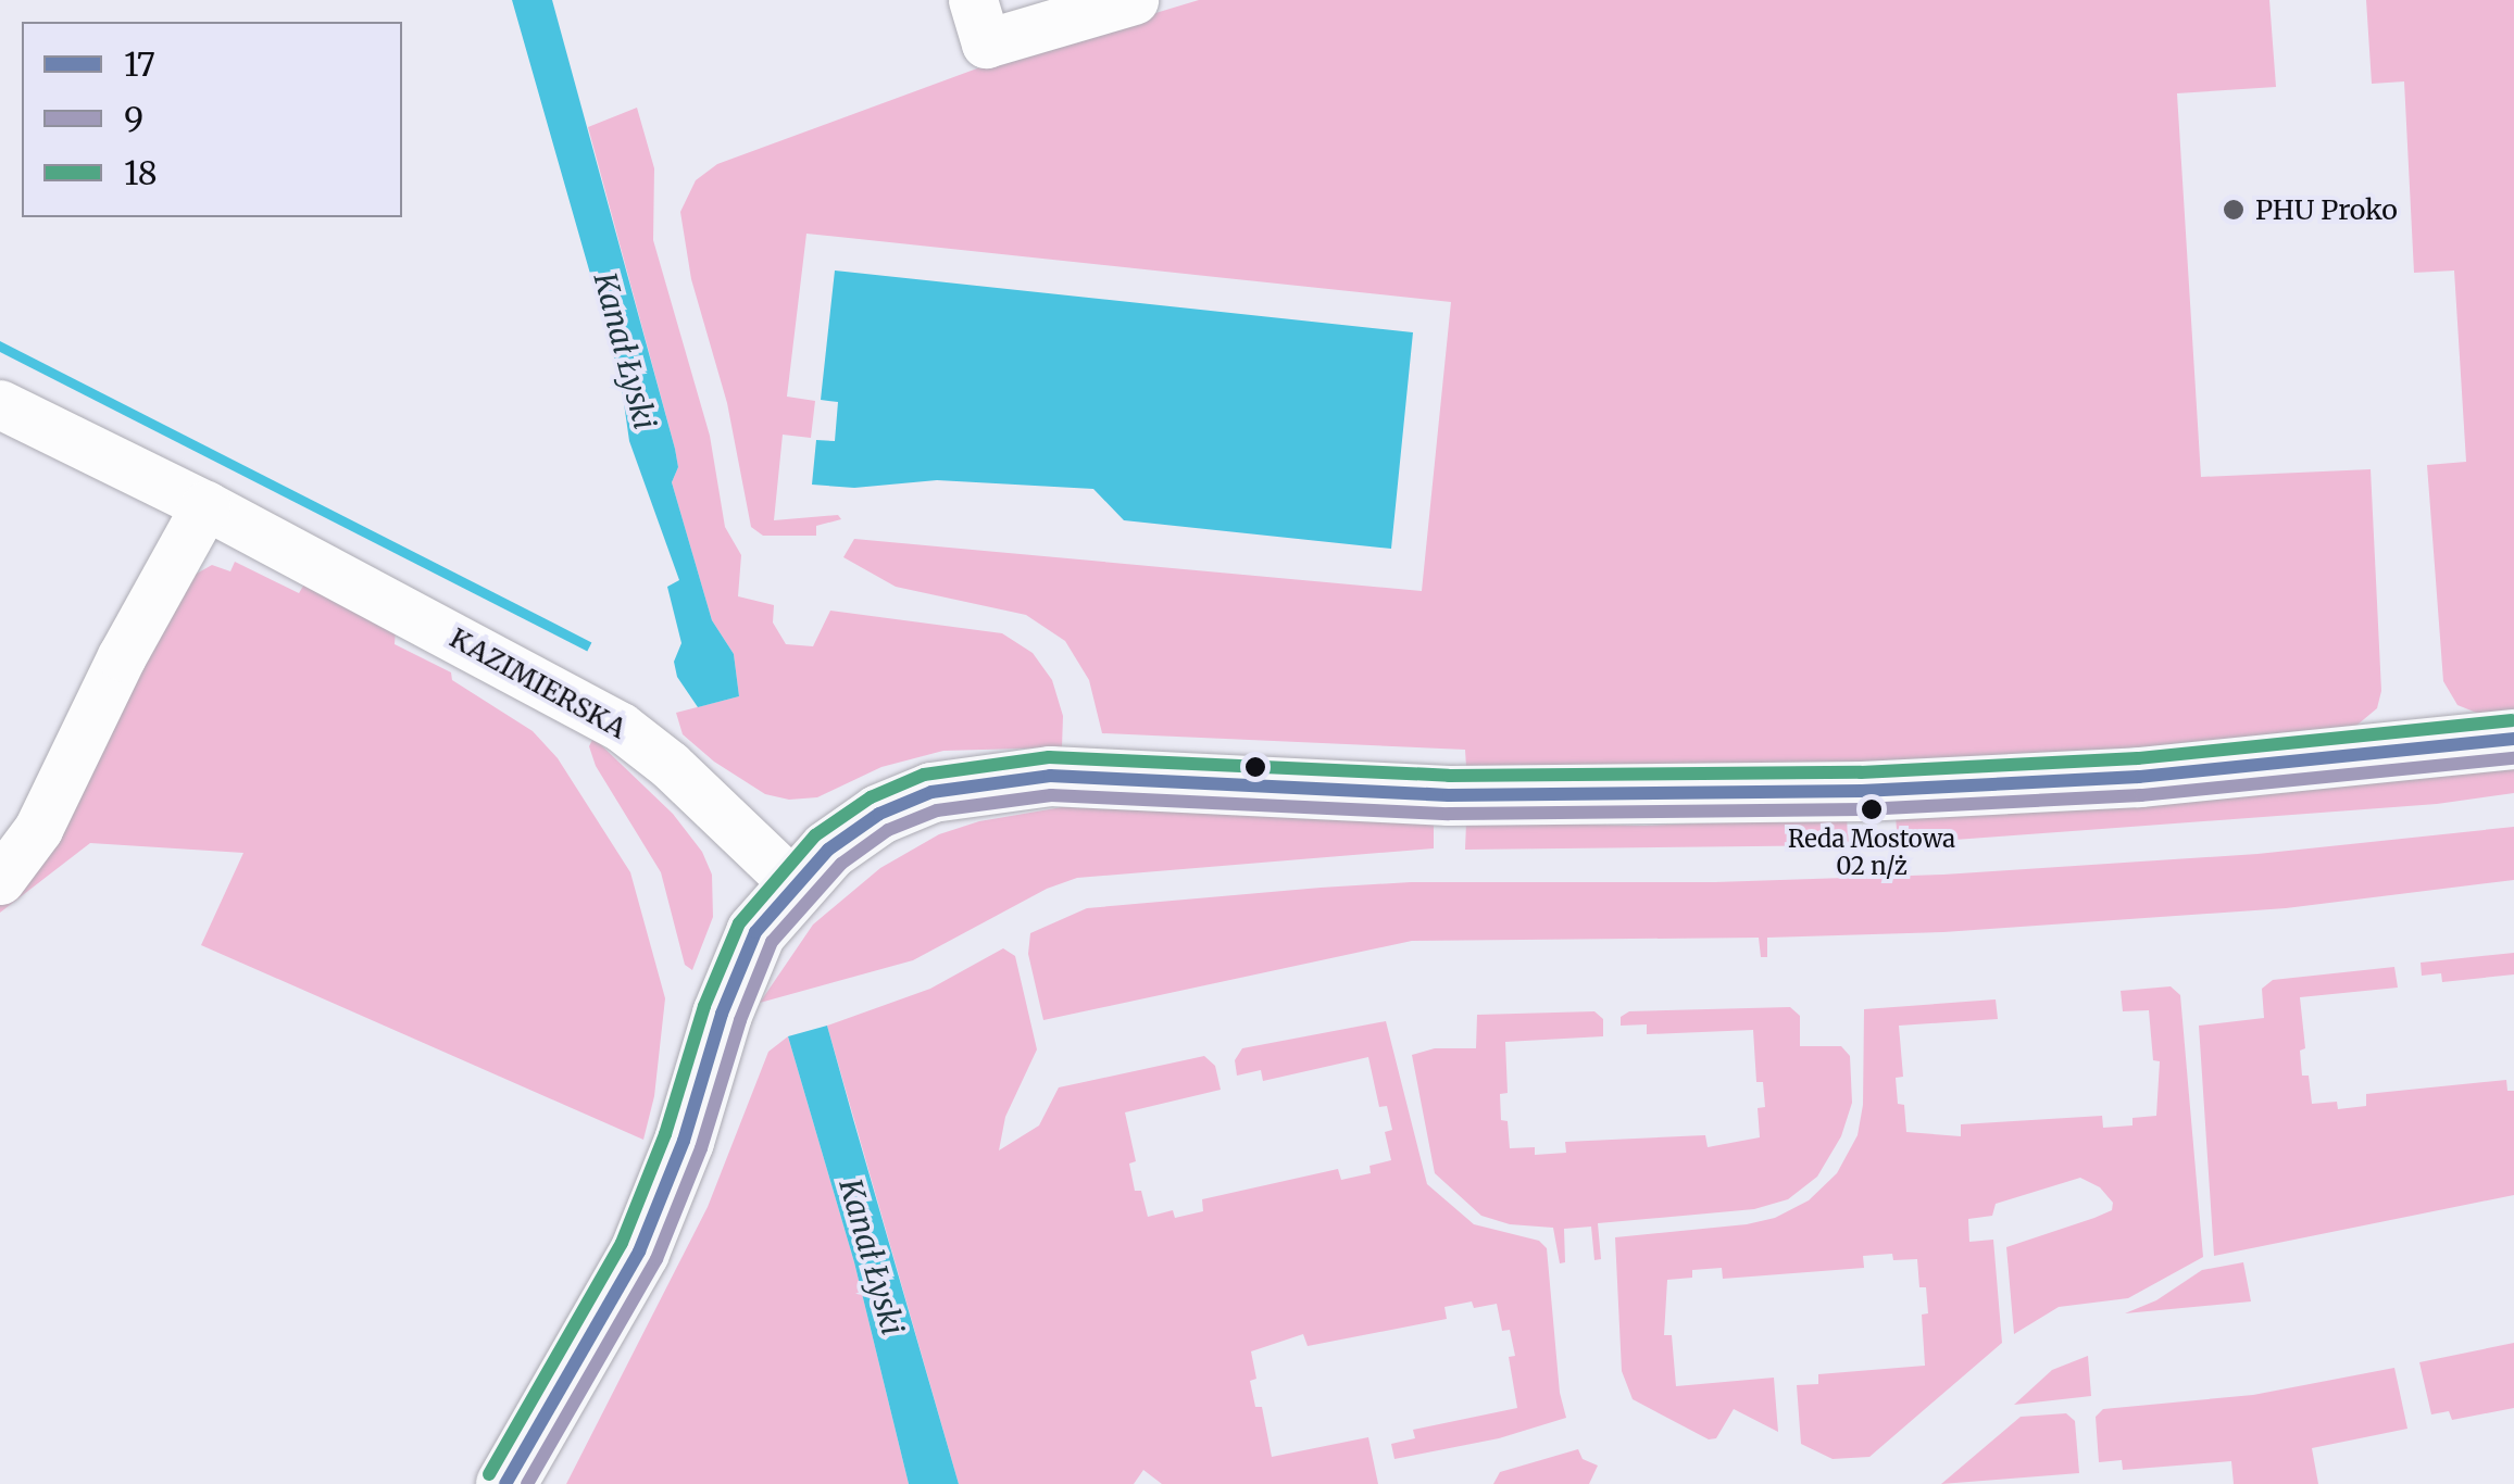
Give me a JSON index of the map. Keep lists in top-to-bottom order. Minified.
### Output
{"streets":{"street":["KAZIMIERSKA"]},"water":["Kanał Łyski"],"places":["PHU Proko","Reda Mostowa 02 n/ż"],"lines":["transit line 18","transit line 17","transit line 9"],"legend":["17","9","18"]}
